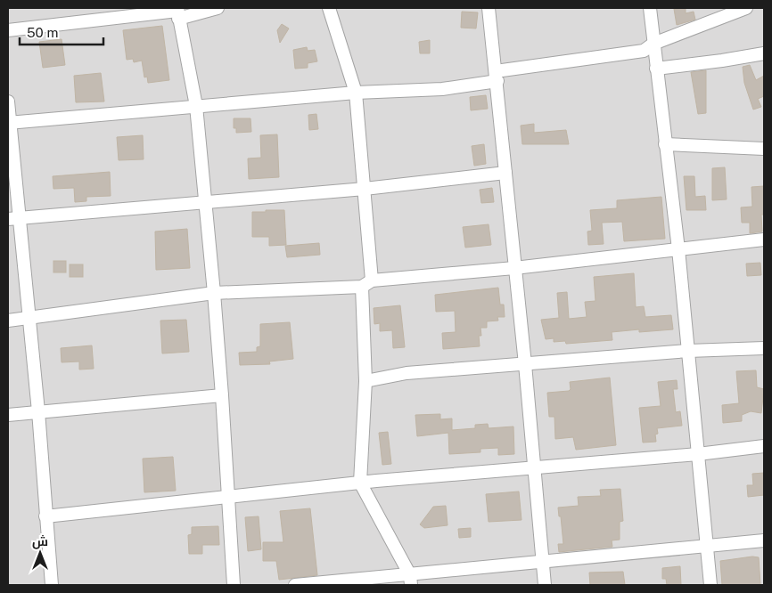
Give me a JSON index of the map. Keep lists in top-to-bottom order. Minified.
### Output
{"scale_bar":"50 m","north":"top"}
